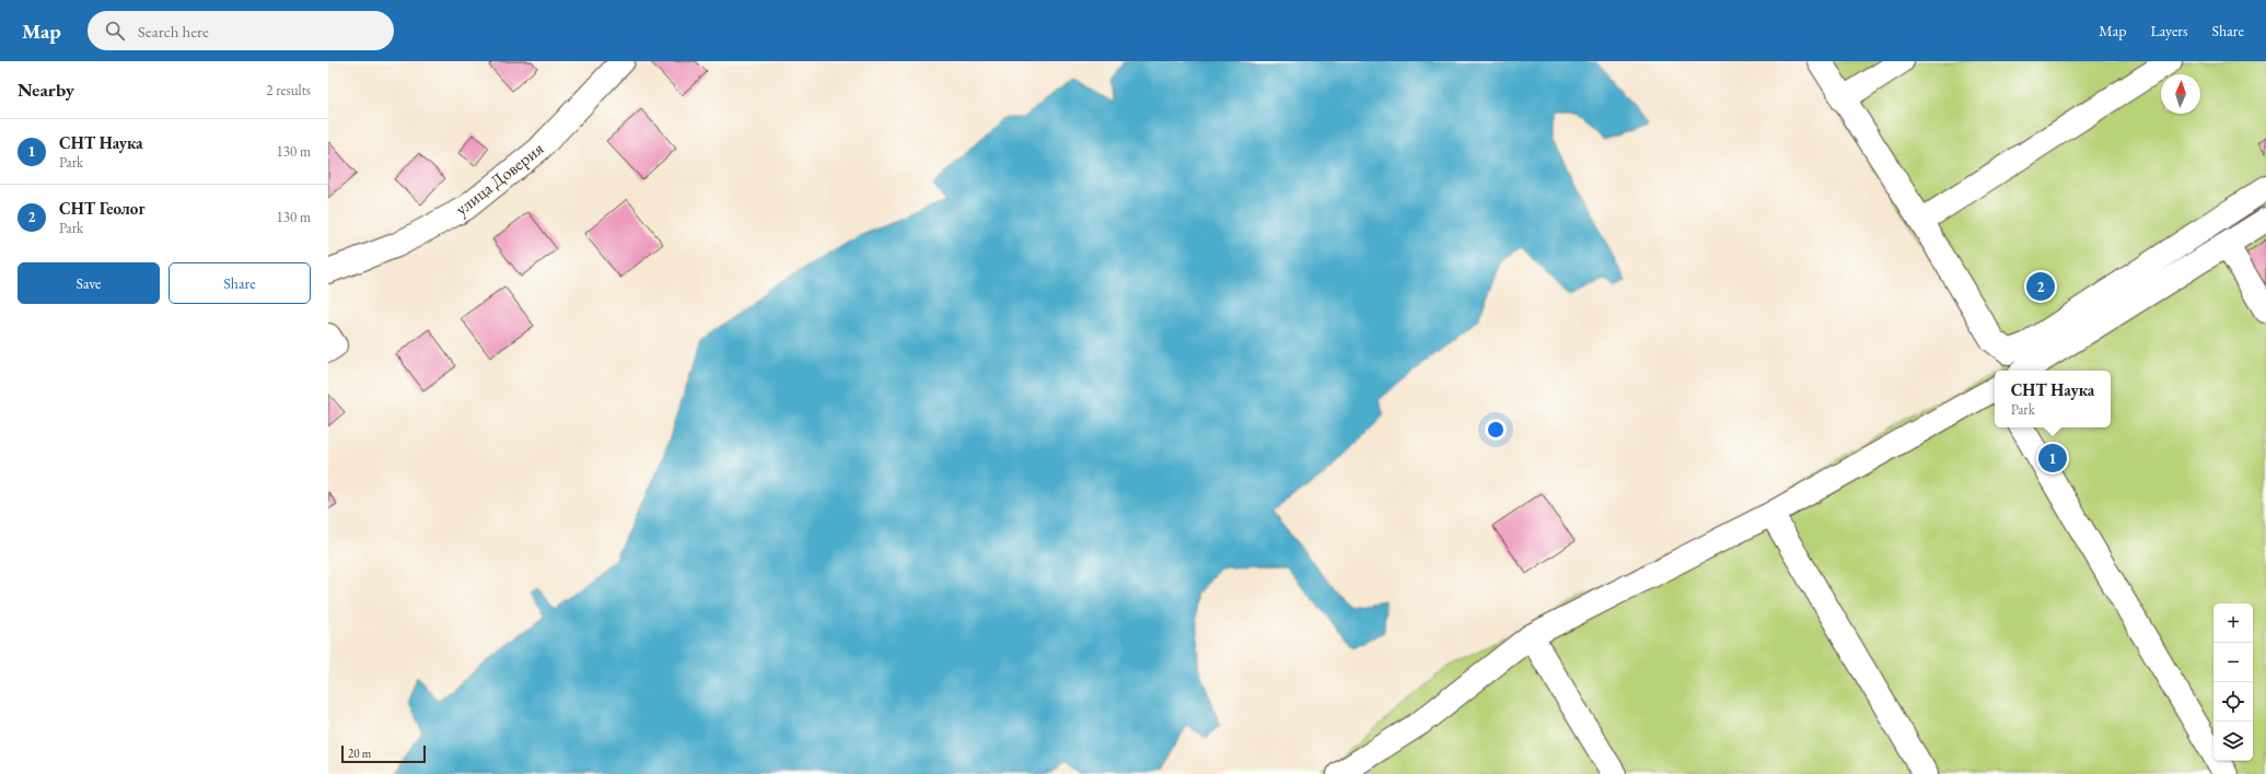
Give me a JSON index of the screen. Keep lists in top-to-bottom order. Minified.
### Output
{"streets":{"street":["улица Доверия"]},"scale_bar":"20 m","north":"top","page":{"header":"Map","search":"Search here","nav":["Map","Layers","Share"],"heading":["Nearby","2 results"],"list":[{"mark":"1","name":"СНТ Наука","note":"Park","value":"130 m"},{"mark":"2","name":"СНТ Геолог","note":"Park","value":"130 m"}],"buttons":["Save","Share"],"pins":["2","1"],"popup":["СНТ Наука","Park"],"map_buttons":["+","−"],"scale":"20 m"}}
